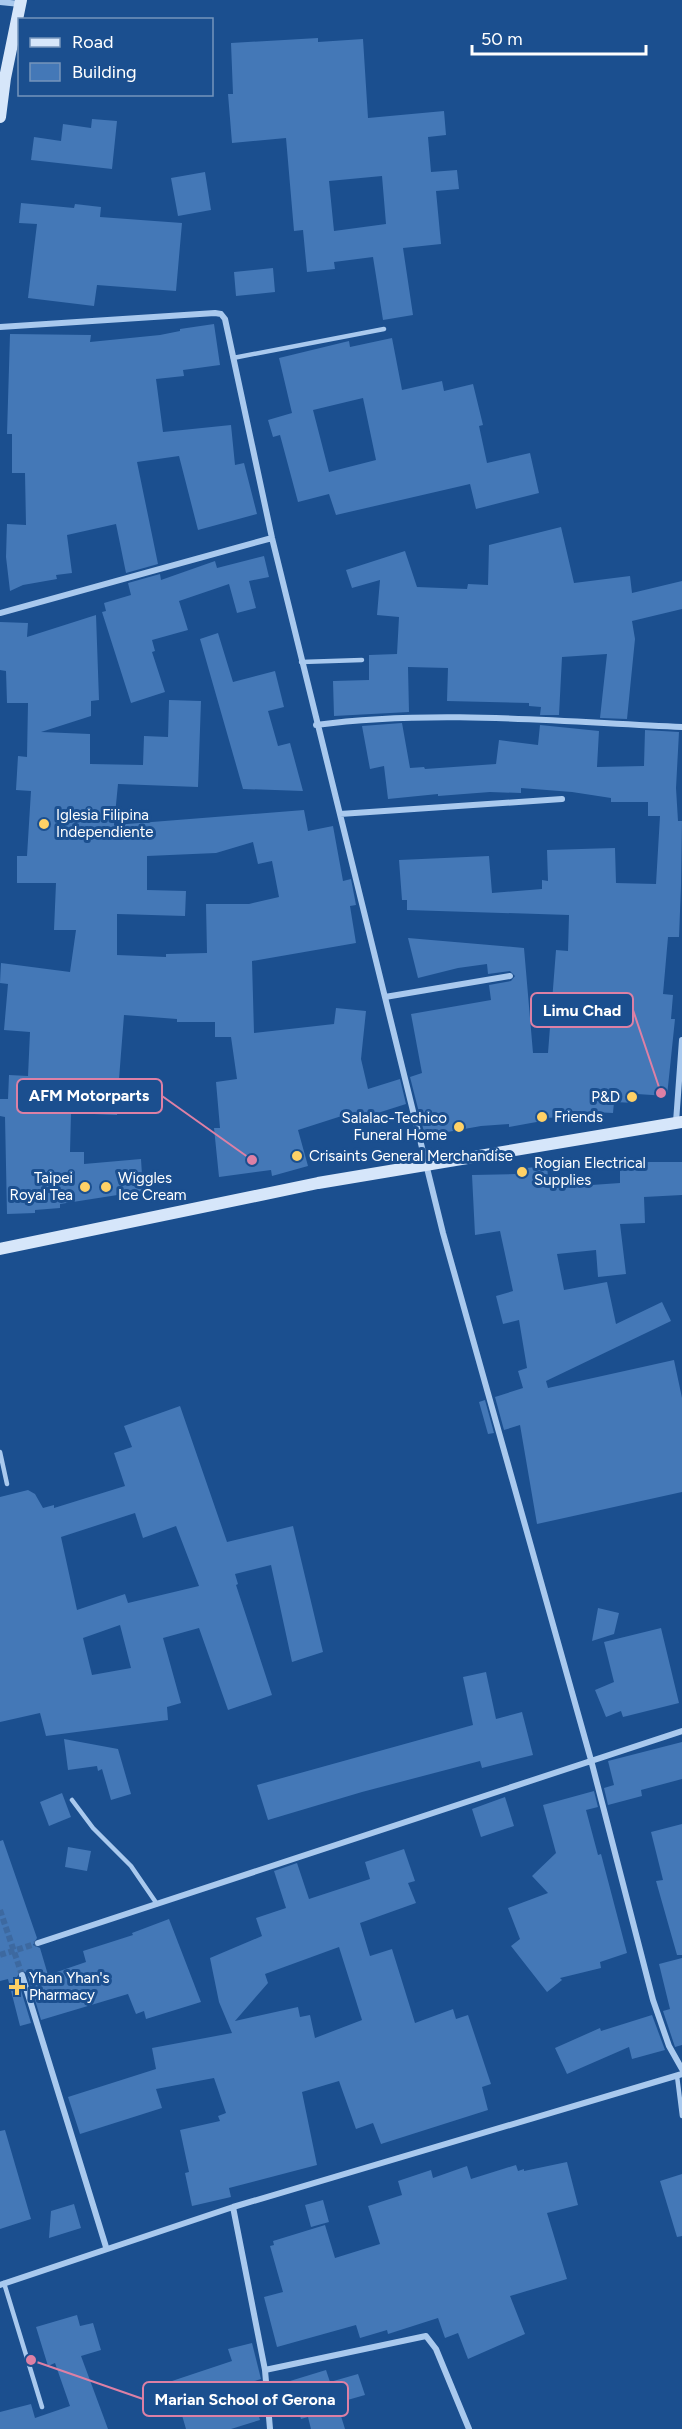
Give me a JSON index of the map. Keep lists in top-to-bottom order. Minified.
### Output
{"places":{"other":["Iglesia Filipina Independiente","Limu Chad","P&D","Friends","Salalac-Techico Funeral Home","Crisaints General Merchandise","AFM Motorparts","Rogian Electrical Supplies","Taipei Royal Tea","Wiggles Ice Cream","Marian School of Gerona"],"health":["Yhan Yhan's Pharmacy"]},"legend":["Road","Building"],"scale_bar":"50 m"}
